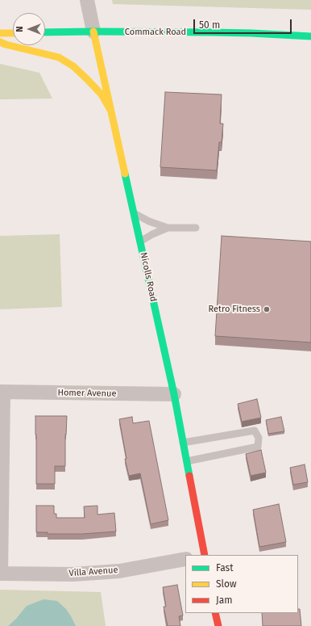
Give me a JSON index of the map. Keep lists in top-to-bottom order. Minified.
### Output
{"streets":{"street":["Commack Road","Nicolls Road","Homer Avenue","Villa Avenue"]},"crossings":[["Commack Road","Nicolls Road"],["Nicolls Road","Homer Avenue"]],"places":["Retro Fitness"],"legend":["Fast","Slow","Jam"],"scale_bar":"50 m","north":"left"}
